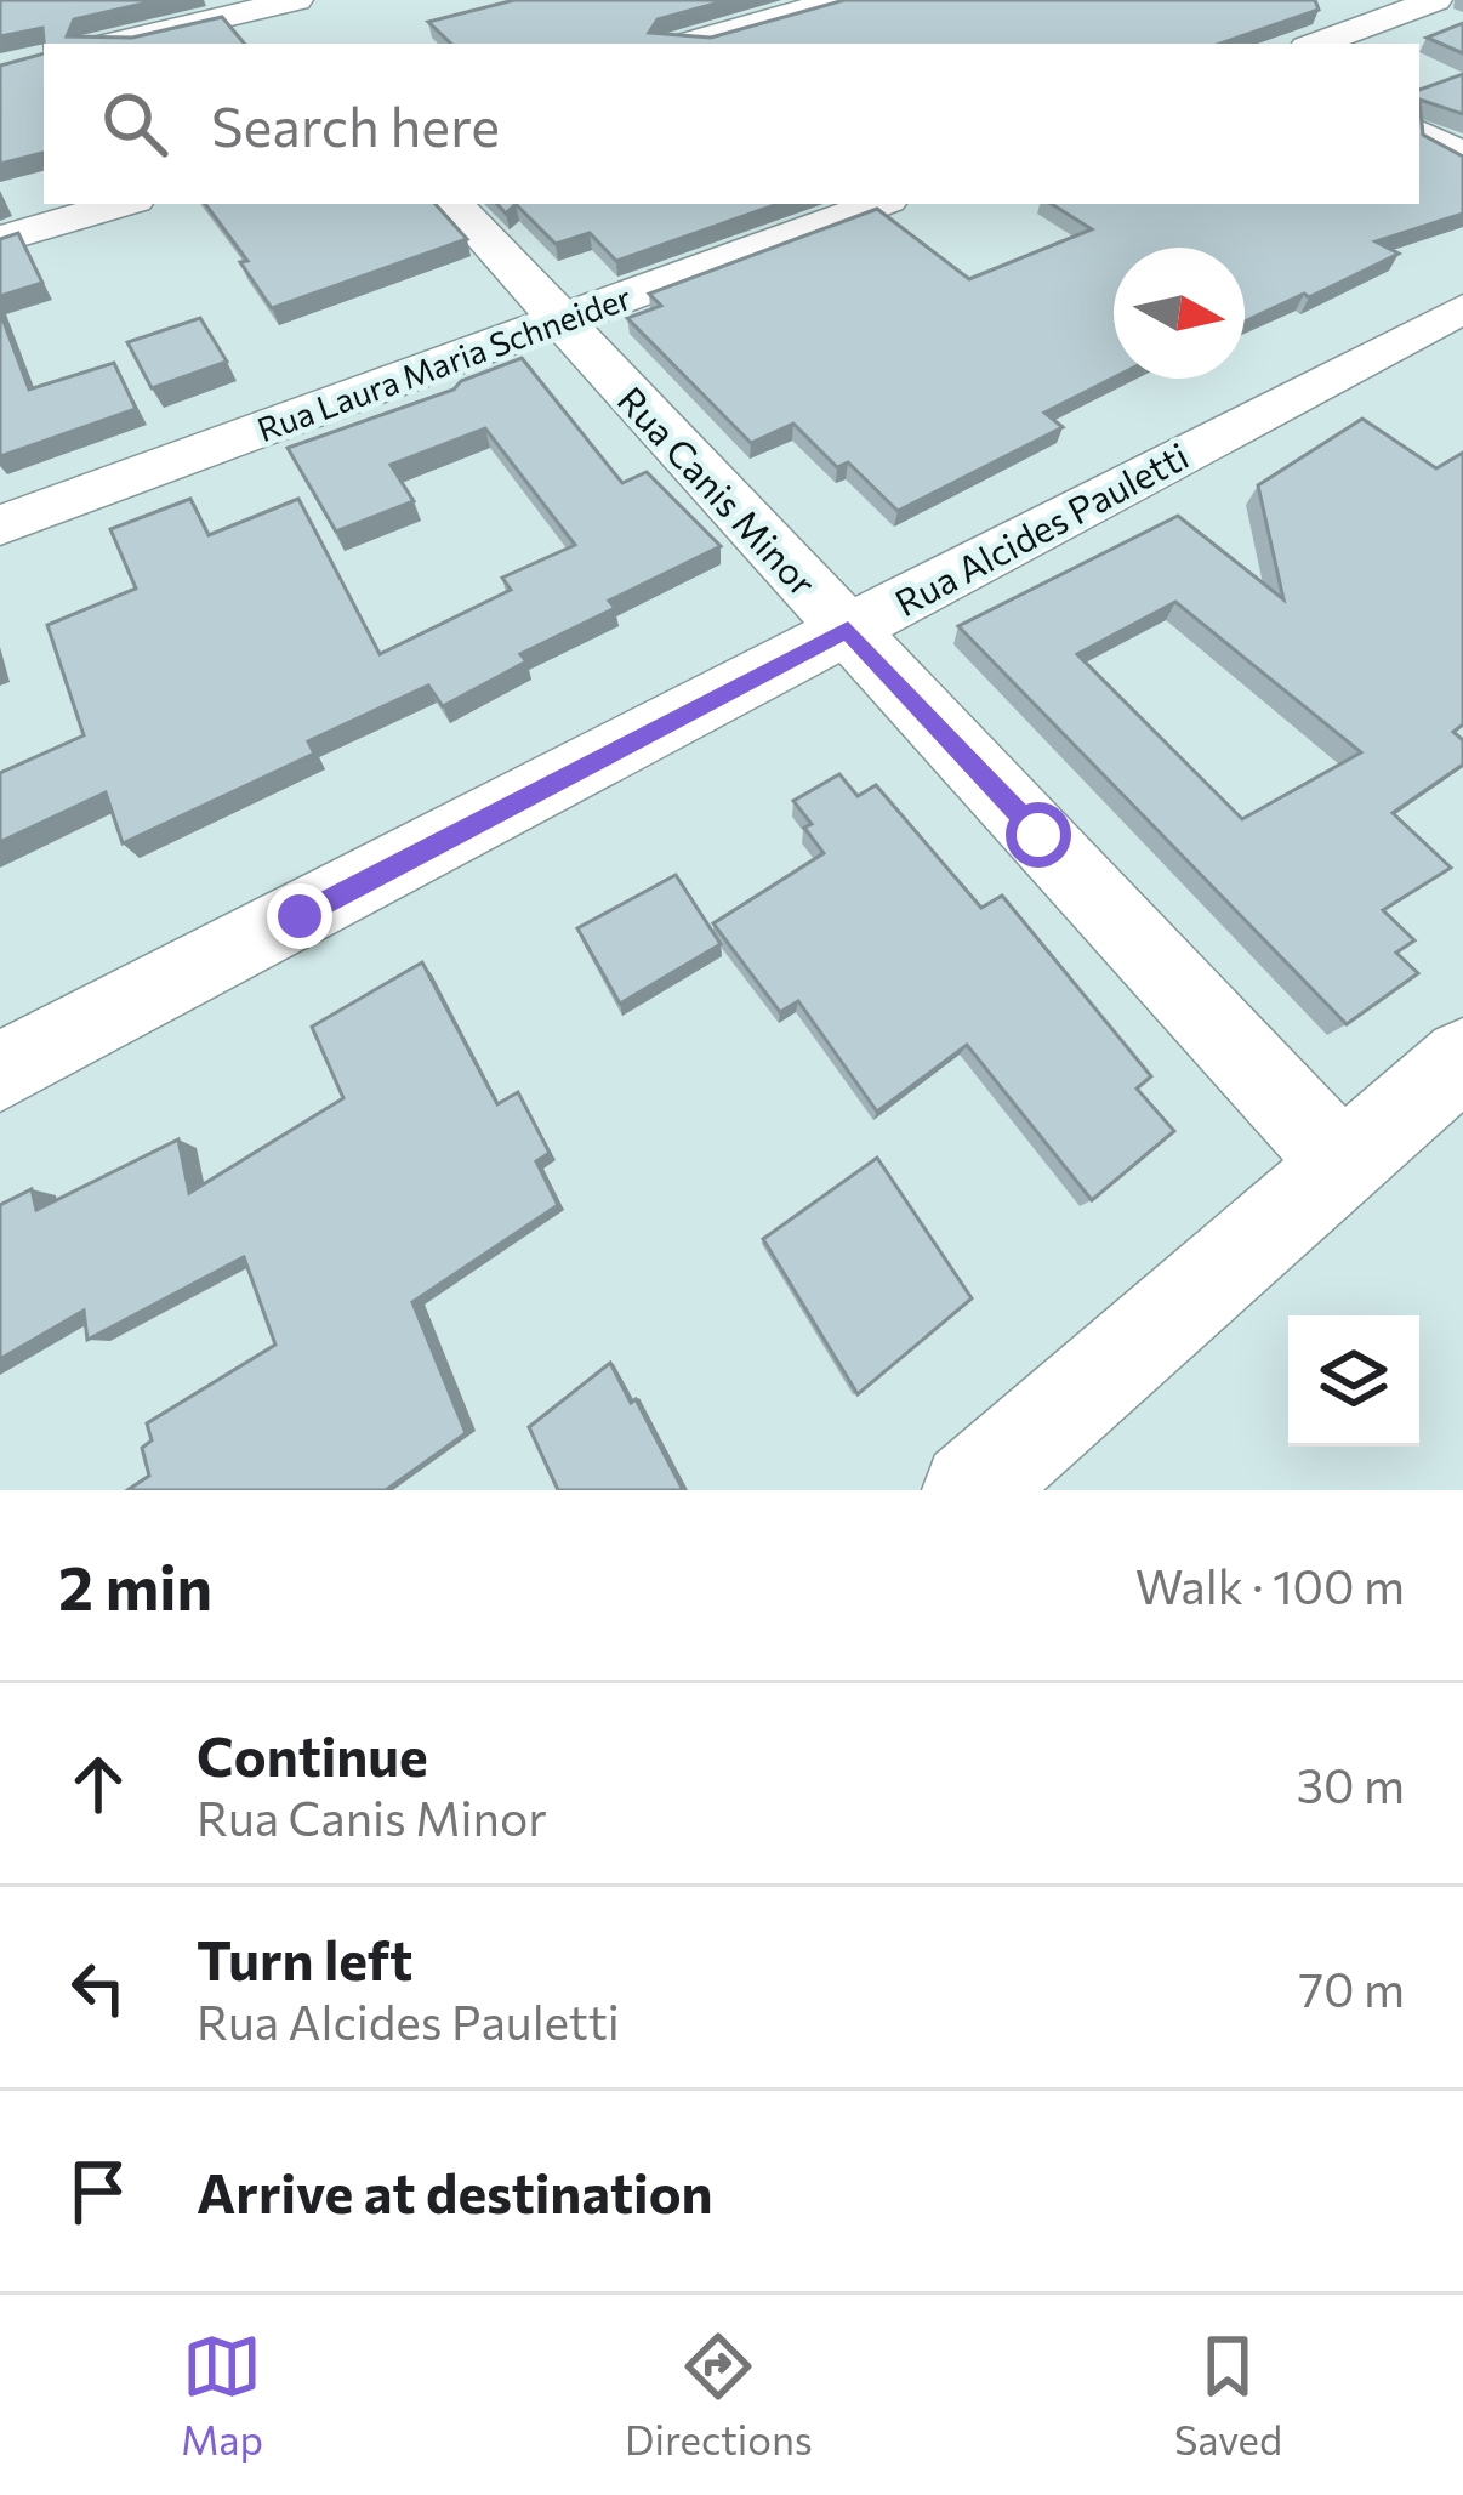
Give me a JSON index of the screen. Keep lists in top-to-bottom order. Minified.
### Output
{"streets":{"street":["Rua Laura Maria Schneider","Rua Canis Minor","Rua Alcides Pauletti"]},"crossings":[["Rua Laura Maria Schneider","Rua Canis Minor"],["Rua Canis Minor","Rua Alcides Pauletti"]],"north":"right","page":{"search":"Search here","heading":["2 min","Walk · 100 m"],"list":[["Continue","Rua Canis Minor","30 m"],["Turn left","Rua Alcides Pauletti","70 m"],"Arrive at destination"],"nav":["Map","Directions","Saved"]}}
